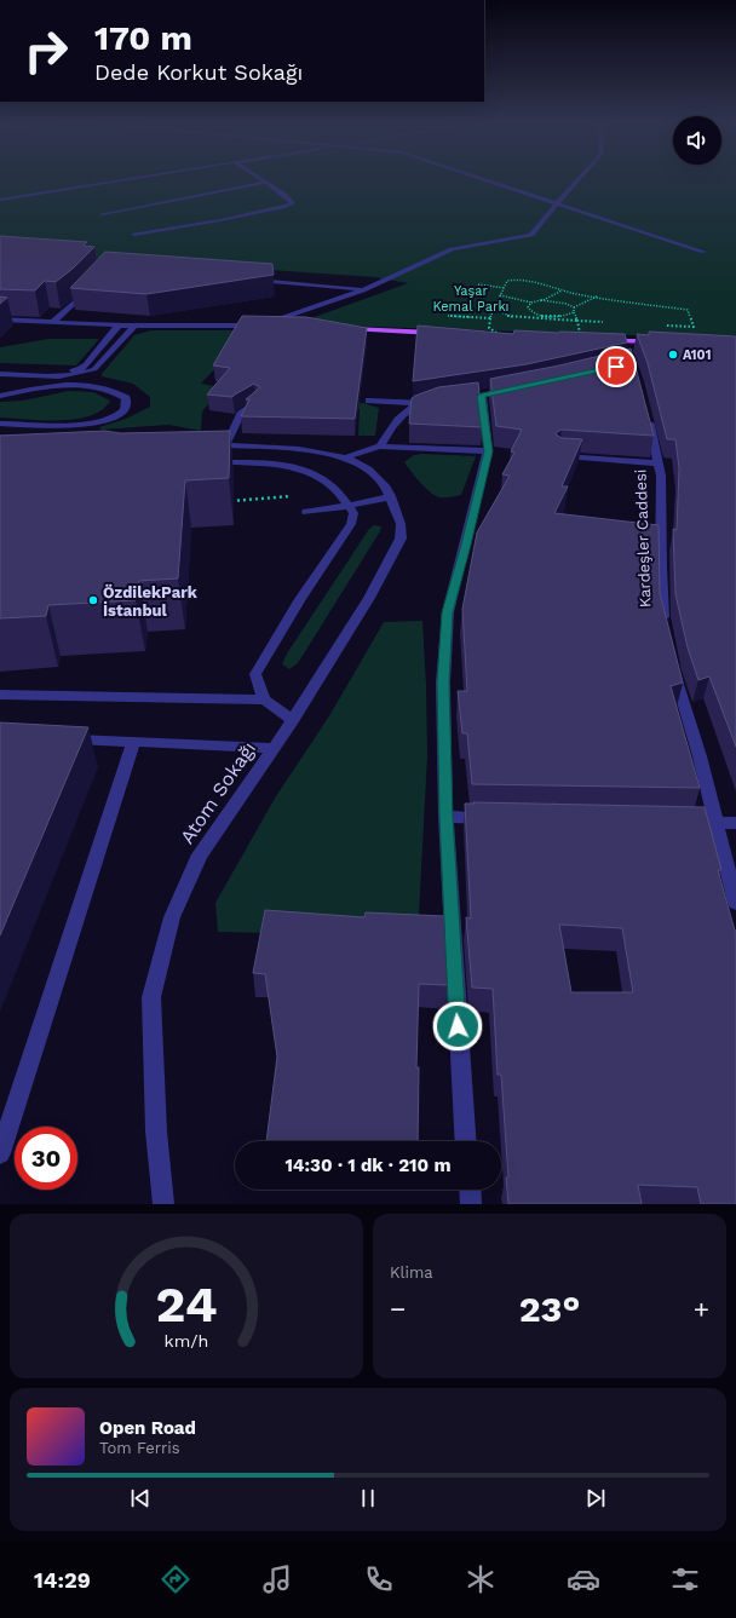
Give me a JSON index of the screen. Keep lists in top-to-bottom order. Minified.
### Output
{"streets":{"street":["Kardeşler Caddesi","Atom Sokağı"]},"parks":["Yaşar Kemal Parkı"],"places":["A101","ÖzdilekPark İstanbul"],"page":{"turn":["170 m","Dede Korkut Sokağı"],"limit":"30","trip":"14:30 · 1 dk · 210 m","tile":"Klima","heat":["−","23°","+"],"song":["Open Road","Tom Ferris"],"tabs":"14:29","gauge":["24","km/h"]}}
